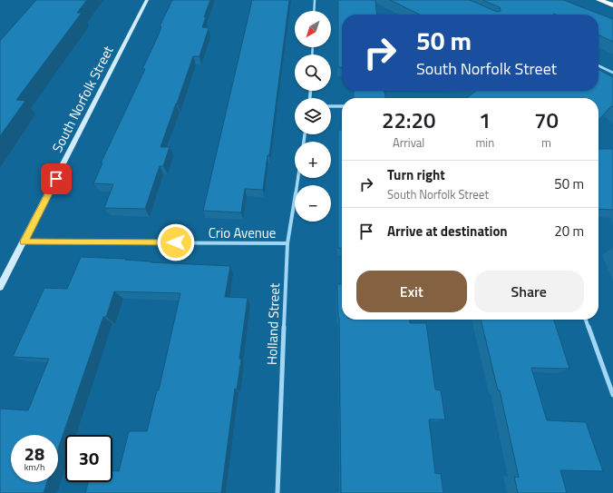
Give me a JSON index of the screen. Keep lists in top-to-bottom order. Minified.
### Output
{"streets":{"main road":["South Norfolk Street"],"street":["Crio Avenue","Holland Street"]},"crossings":[["South Norfolk Street","Crio Avenue"],["Crio Avenue","Holland Street"]],"north":"bottom left","page":{"map_buttons":["+","−"],"turn":["50 m","South Norfolk Street"],"eta":["22:20","Arrival","1","min","70","m"],"list":[{"name":"Turn right","note":"South Norfolk Street","value":"50 m"},{"name":"Arrive at destination","value":"20 m"}],"buttons":["Exit","Share"],"speed":"28 km/h","limit":"30"}}
